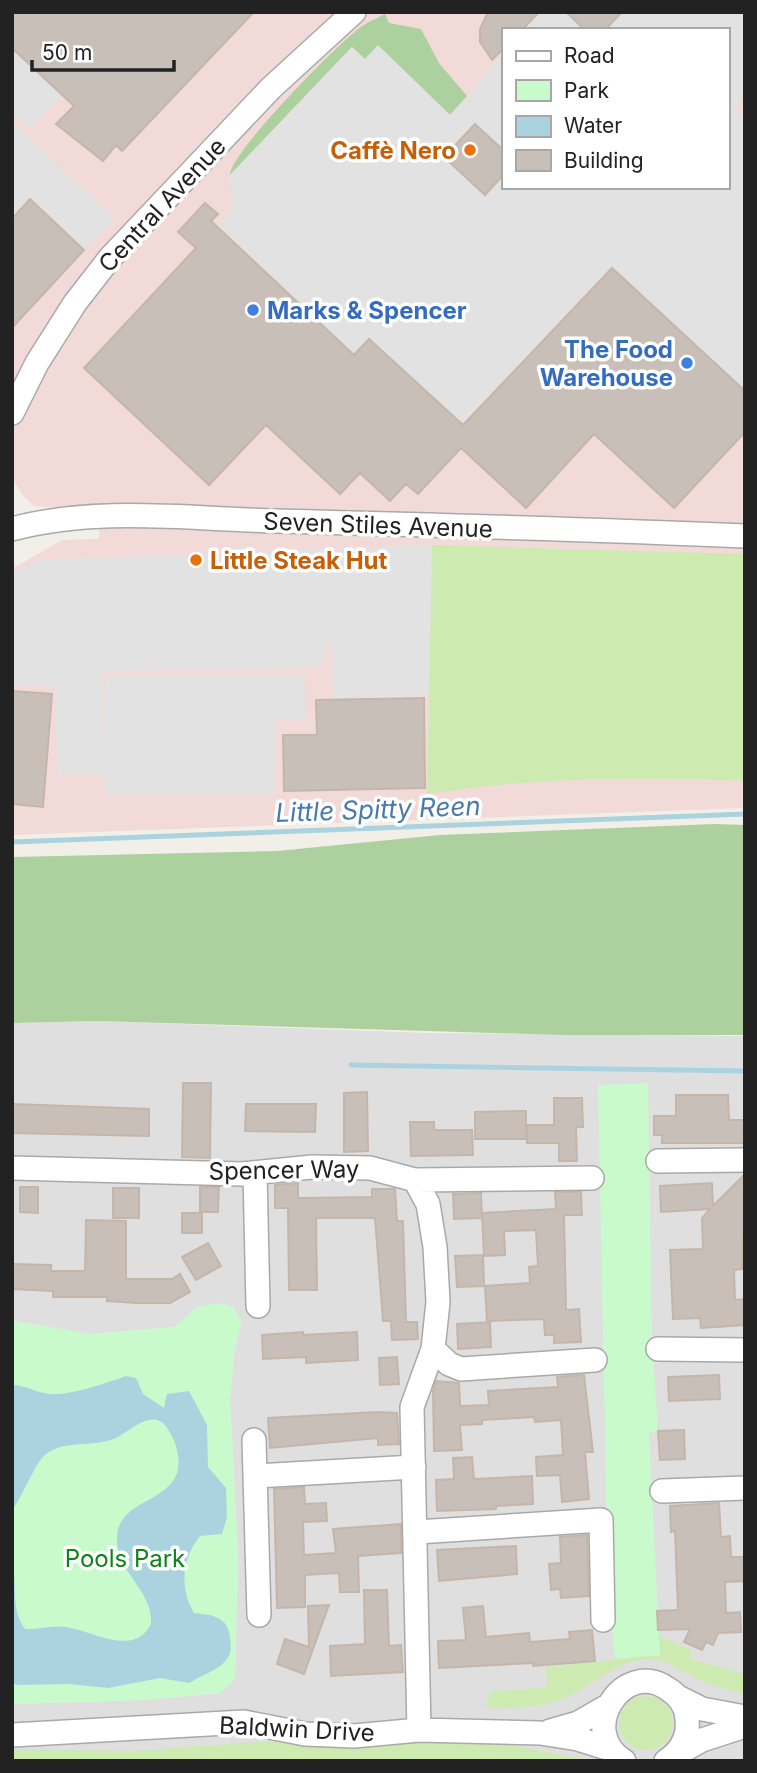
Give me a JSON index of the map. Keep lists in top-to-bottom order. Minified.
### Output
{"streets":{"street":["Central Avenue","Seven Stiles Avenue","Spencer Way","Baldwin Drive"]},"water":["Little Spitty Reen"],"parks":["Pools Park"],"places":["Caffè Nero","Marks & Spencer","The Food Warehouse","Little Steak Hut"],"legend":["Road","Park","Water","Building"],"scale_bar":"50 m"}
